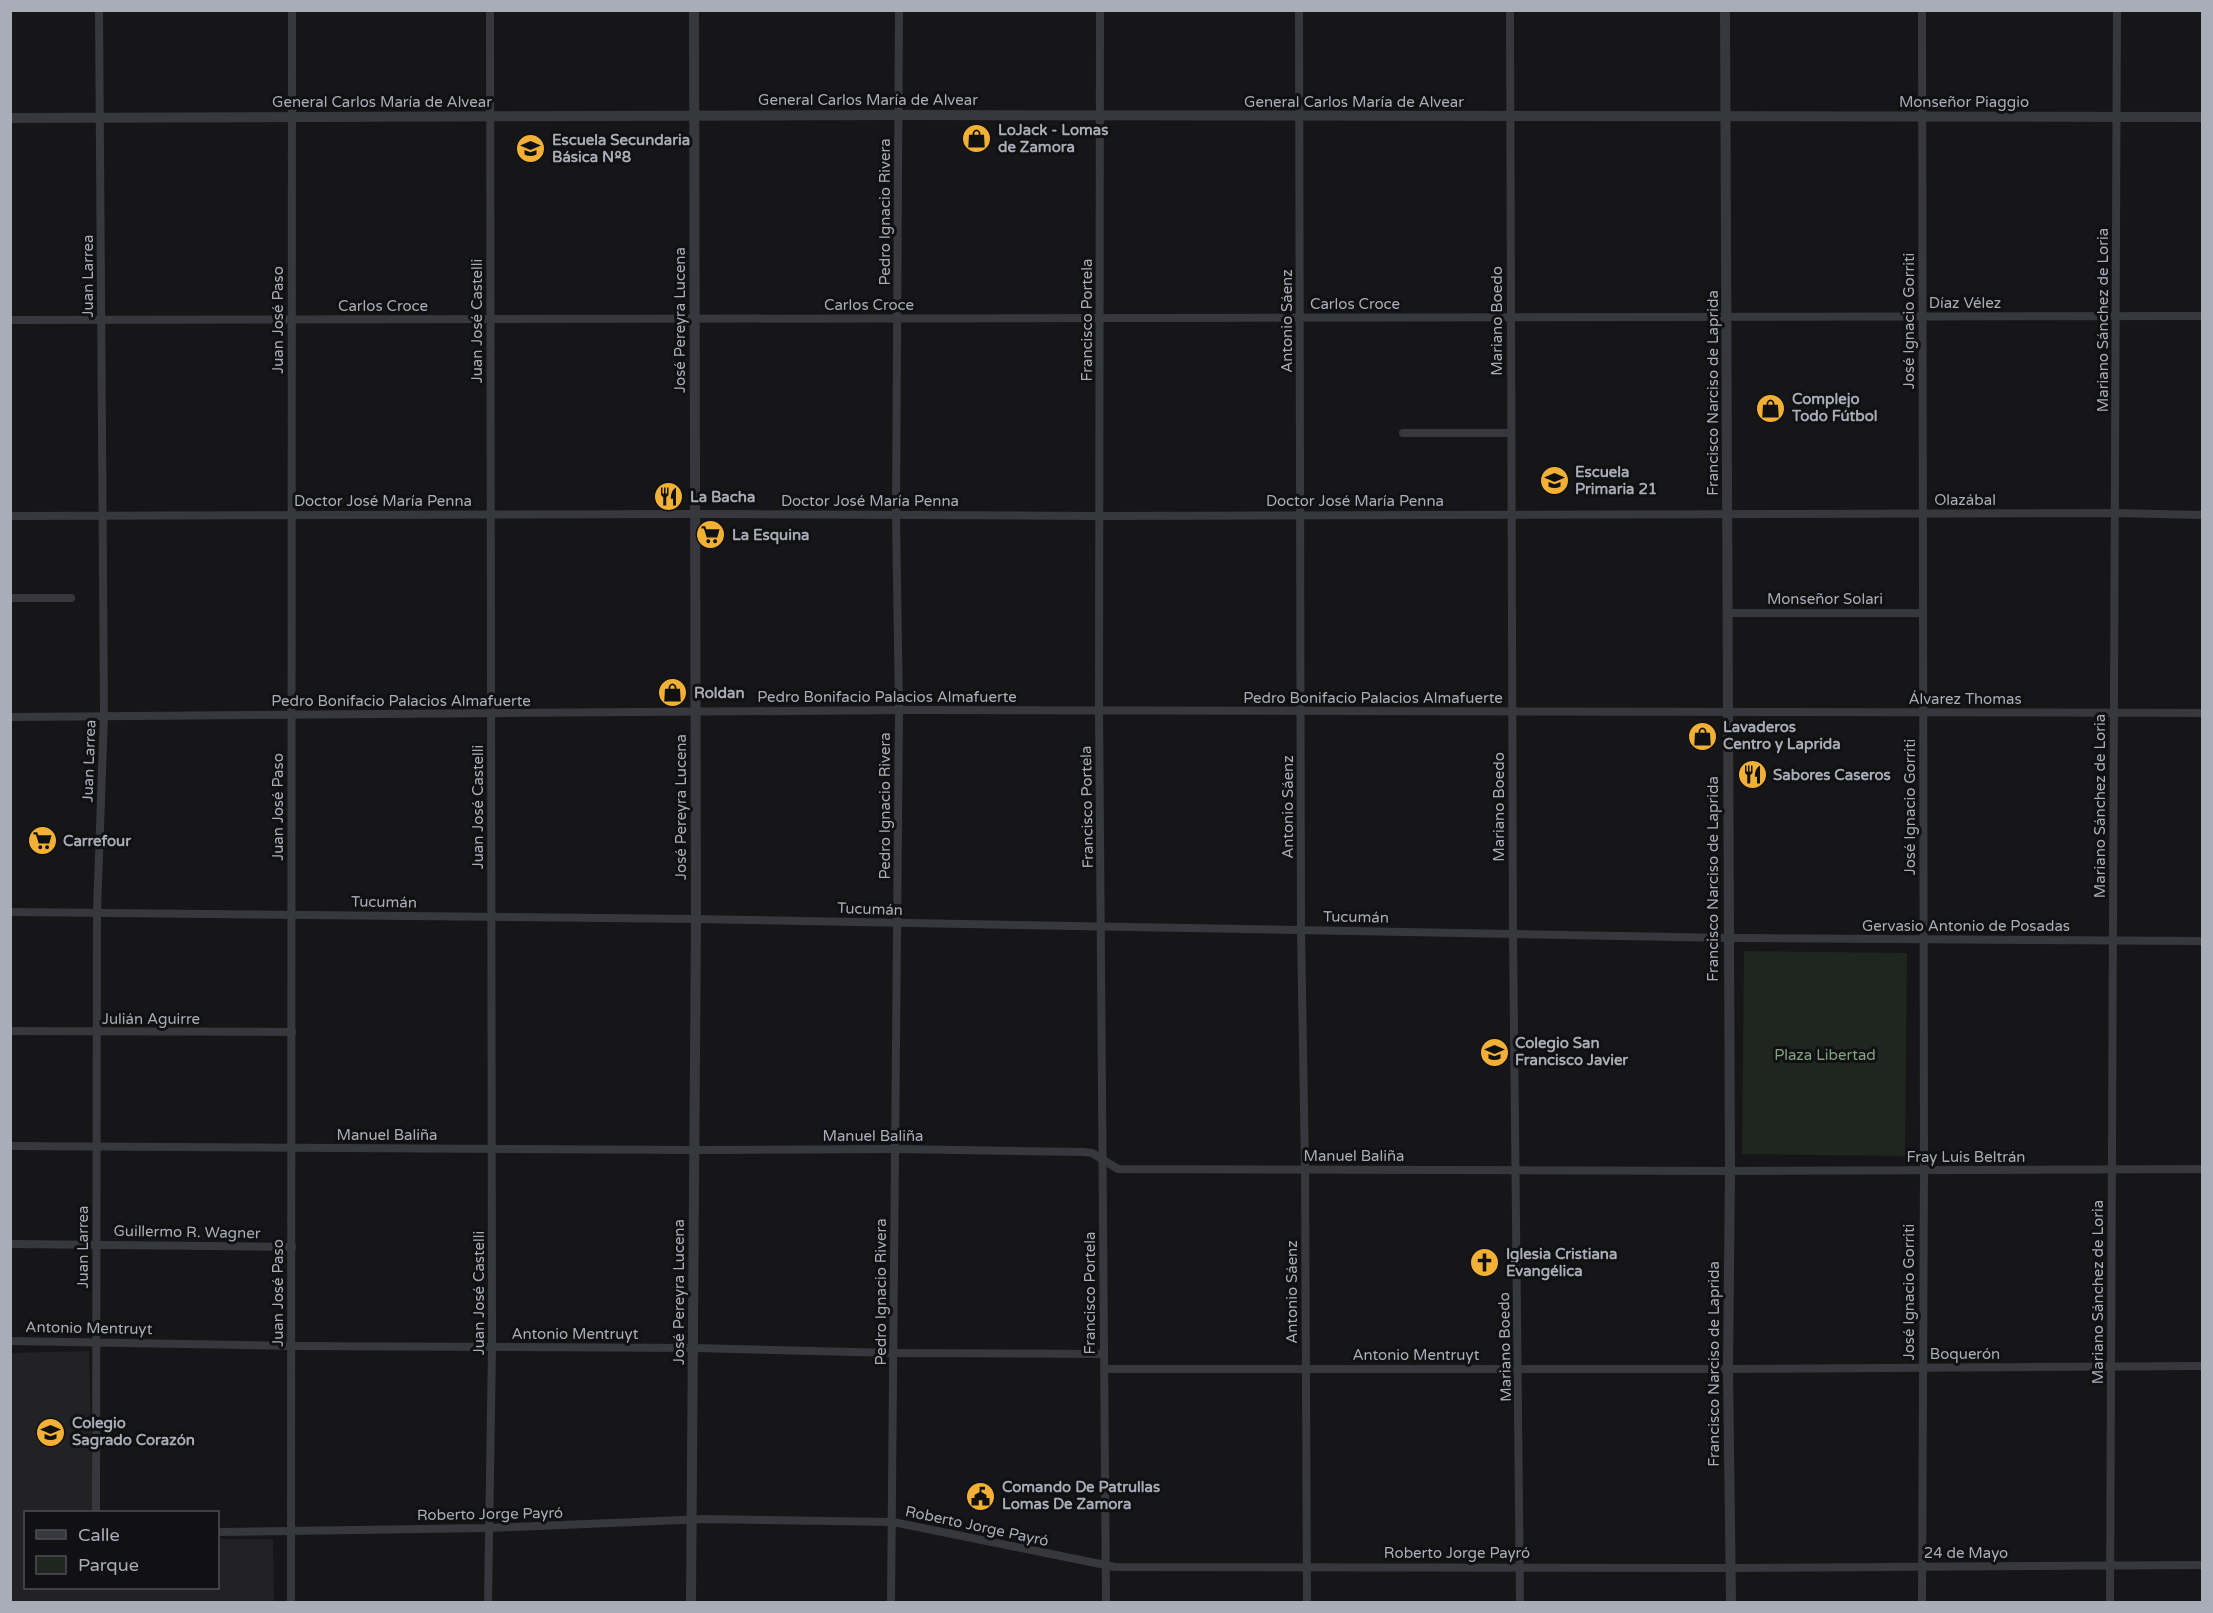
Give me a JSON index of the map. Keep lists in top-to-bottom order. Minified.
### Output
{"streets":{"street":["General Carlos María de Alvear","Monseñor Piaggio","Pedro Ignacio Rivera","Juan Larrea","Díaz Vélez","Carlos Croce","Juan José Paso","José Pereyra Lucena","Francisco Portela","Mariano Sánchez de Loria","Juan José Castelli","Antonio Sáenz","Mariano Boedo","José Ignacio Gorriti","Francisco Narciso de Laprida","Olazábal","Doctor José María Penna","Monseñor Solari","Pedro Bonifacio Palacios Almafuerte","Álvarez Thomas","Tucumán","Gervasio Antonio de Posadas","Julián Aguirre","Manuel Baliña","Fray Luis Beltrán","Guillermo R. Wagner","Antonio Mentruyt","Boquerón","Roberto Jorge Payró","24 de Mayo"]},"crossings":[["General Carlos María de Alvear","Monseñor Piaggio"],["General Carlos María de Alvear","Pedro Ignacio Rivera"],["General Carlos María de Alvear","Juan Larrea"],["General Carlos María de Alvear","Juan José Paso"],["General Carlos María de Alvear","José Pereyra Lucena"],["General Carlos María de Alvear","Francisco Portela"],["General Carlos María de Alvear","Juan José Castelli"],["General Carlos María de Alvear","Antonio Sáenz"],["General Carlos María de Alvear","Mariano Boedo"],["General Carlos María de Alvear","Francisco Narciso de Laprida"],["Monseñor Piaggio","Mariano Sánchez de Loria"],["Monseñor Piaggio","José Ignacio Gorriti"],["Monseñor Piaggio","Francisco Narciso de Laprida"],["Pedro Ignacio Rivera","Carlos Croce"],["Pedro Ignacio Rivera","Doctor José María Penna"],["Pedro Ignacio Rivera","Pedro Bonifacio Palacios Almafuerte"],["Pedro Ignacio Rivera","Tucumán"],["Pedro Ignacio Rivera","Manuel Baliña"],["Pedro Ignacio Rivera","Antonio Mentruyt"],["Pedro Ignacio Rivera","Roberto Jorge Payró"],["Juan Larrea","Carlos Croce"],["Juan Larrea","Doctor José María Penna"],["Juan Larrea","Pedro Bonifacio Palacios Almafuerte"],["Juan Larrea","Tucumán"],["Juan Larrea","Julián Aguirre"],["Juan Larrea","Manuel Baliña"],["Juan Larrea","Guillermo R. Wagner"],["Juan Larrea","Antonio Mentruyt"],["Díaz Vélez","Carlos Croce"],["Díaz Vélez","Mariano Sánchez de Loria"],["Díaz Vélez","José Ignacio Gorriti"],["Díaz Vélez","Francisco Narciso de Laprida"],["Carlos Croce","Juan José Paso"],["Carlos Croce","José Pereyra Lucena"],["Carlos Croce","Francisco Portela"],["Carlos Croce","Juan José Castelli"],["Carlos Croce","Antonio Sáenz"],["Carlos Croce","Mariano Boedo"],["Carlos Croce","Francisco Narciso de Laprida"],["Juan José Paso","Doctor José María Penna"],["Juan José Paso","Pedro Bonifacio Palacios Almafuerte"],["Juan José Paso","Tucumán"],["Juan José Paso","Julián Aguirre"],["Juan José Paso","Manuel Baliña"],["Juan José Paso","Guillermo R. Wagner"],["Juan José Paso","Antonio Mentruyt"],["Juan José Paso","Roberto Jorge Payró"],["José Pereyra Lucena","Doctor José María Penna"],["José Pereyra Lucena","Pedro Bonifacio Palacios Almafuerte"],["José Pereyra Lucena","Tucumán"],["José Pereyra Lucena","Manuel Baliña"],["José Pereyra Lucena","Antonio Mentruyt"],["José Pereyra Lucena","Roberto Jorge Payró"],["Francisco Portela","Doctor José María Penna"],["Francisco Portela","Pedro Bonifacio Palacios Almafuerte"],["Francisco Portela","Tucumán"],["Francisco Portela","Manuel Baliña"],["Francisco Portela","Antonio Mentruyt"],["Francisco Portela","Roberto Jorge Payró"],["Mariano Sánchez de Loria","Olazábal"],["Mariano Sánchez de Loria","Álvarez Thomas"],["Mariano Sánchez de Loria","Gervasio Antonio de Posadas"],["Mariano Sánchez de Loria","Fray Luis Beltrán"],["Mariano Sánchez de Loria","Boquerón"],["Mariano Sánchez de Loria","24 de Mayo"],["Juan José Castelli","Doctor José María Penna"],["Juan José Castelli","Pedro Bonifacio Palacios Almafuerte"],["Juan José Castelli","Tucumán"],["Juan José Castelli","Manuel Baliña"],["Juan José Castelli","Antonio Mentruyt"],["Juan José Castelli","Roberto Jorge Payró"],["Antonio Sáenz","Doctor José María Penna"],["Antonio Sáenz","Pedro Bonifacio Palacios Almafuerte"],["Antonio Sáenz","Tucumán"],["Antonio Sáenz","Manuel Baliña"],["Antonio Sáenz","Antonio Mentruyt"],["Antonio Sáenz","Roberto Jorge Payró"],["Mariano Boedo","Doctor José María Penna"],["Mariano Boedo","Pedro Bonifacio Palacios Almafuerte"],["Mariano Boedo","Tucumán"],["Mariano Boedo","Manuel Baliña"],["Mariano Boedo","Antonio Mentruyt"],["Mariano Boedo","Roberto Jorge Payró"],["José Ignacio Gorriti","Olazábal"],["José Ignacio Gorriti","Monseñor Solari"],["José Ignacio Gorriti","Álvarez Thomas"],["José Ignacio Gorriti","Gervasio Antonio de Posadas"],["José Ignacio Gorriti","Fray Luis Beltrán"],["José Ignacio Gorriti","Boquerón"],["José Ignacio Gorriti","24 de Mayo"],["Francisco Narciso de Laprida","Olazábal"],["Francisco Narciso de Laprida","Doctor José María Penna"],["Francisco Narciso de Laprida","Monseñor Solari"],["Francisco Narciso de Laprida","Pedro Bonifacio Palacios Almafuerte"],["Francisco Narciso de Laprida","Álvarez Thomas"],["Francisco Narciso de Laprida","Tucumán"],["Francisco Narciso de Laprida","Gervasio Antonio de Posadas"],["Francisco Narciso de Laprida","Manuel Baliña"],["Francisco Narciso de Laprida","Fray Luis Beltrán"],["Francisco Narciso de Laprida","Antonio Mentruyt"],["Francisco Narciso de Laprida","Boquerón"],["Francisco Narciso de Laprida","Roberto Jorge Payró"],["Francisco Narciso de Laprida","24 de Mayo"],["Olazábal","Doctor José María Penna"],["Pedro Bonifacio Palacios Almafuerte","Álvarez Thomas"],["Tucumán","Gervasio Antonio de Posadas"],["Manuel Baliña","Fray Luis Beltrán"],["Antonio Mentruyt","Boquerón"],["Roberto Jorge Payró","24 de Mayo"]],"parks":["Plaza Libertad"],"places":{"shop":["LoJack - Lomas de Zamora","Complejo Todo Fútbol","Roldan","Lavaderos Centro y Laprida"],"school or university":["Escuela Secundaria Básica Nº8","Escuela Primaria 21","Colegio San Francisco Javier","Colegio Sagrado Corazón"],"restaurant":["La Bacha","Sabores Caseros"],"supermarket":["La Esquina","Carrefour"],"church":["Iglesia Cristiana Evangélica"],"public building":["Comando De Patrullas Lomas De Zamora"]},"legend":["Calle","Parque"]}
